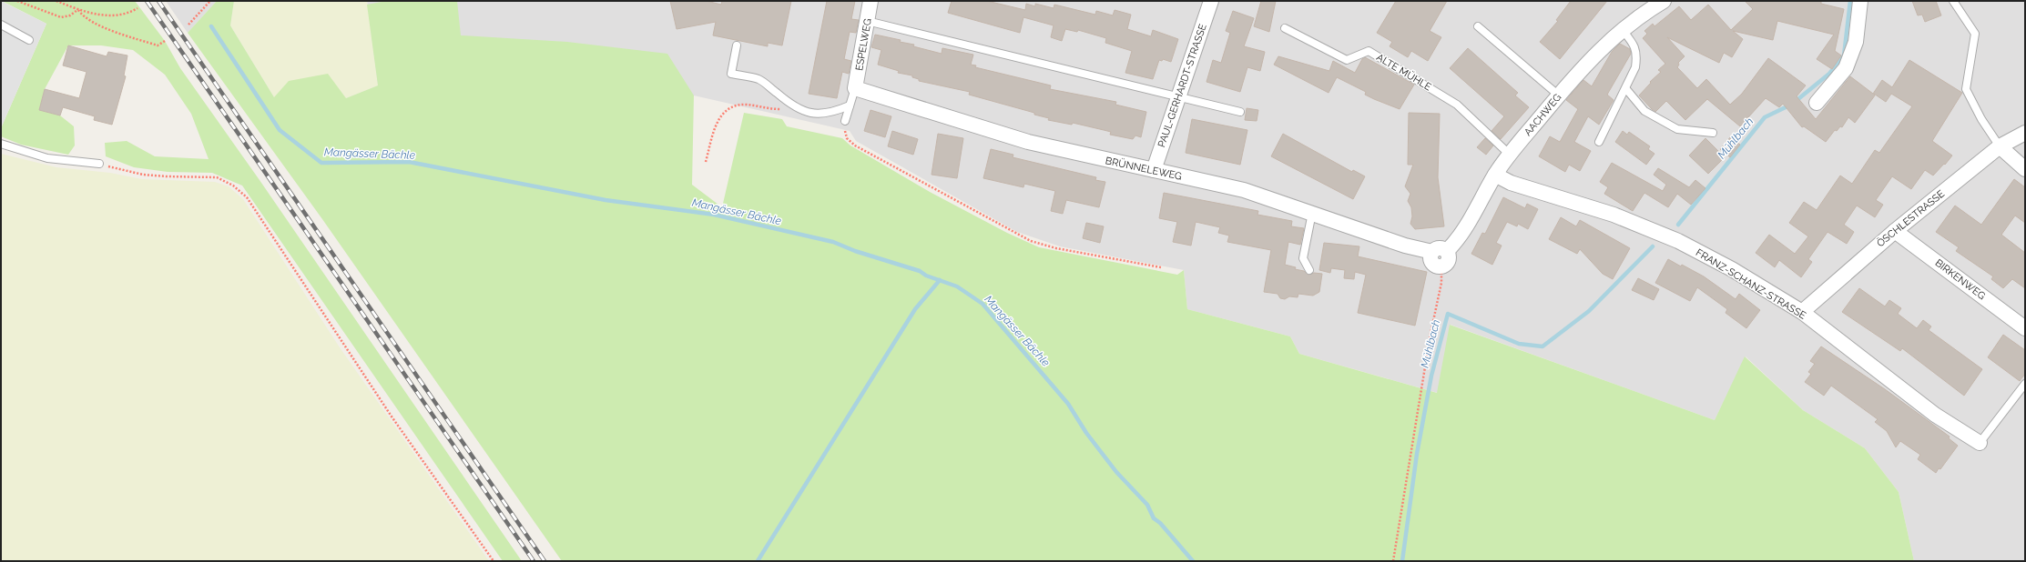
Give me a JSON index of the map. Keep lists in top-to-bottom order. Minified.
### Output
{"streets":{"street":["ESPELWEG","PAUL-GERHARDT-STRASSE","AACHWEG","BRÜNNELEWEG","ÖSCHLESTRASSE","BIRKENWEG","FRANZ-SCHANZ-STRASSE"],"lane":["ALTE MÜHLE"]},"crossings":[["ESPELWEG","BRÜNNELEWEG"],["ALTE MÜHLE","AACHWEG"],["PAUL-GERHARDT-STRASSE","BRÜNNELEWEG"],["AACHWEG","BRÜNNELEWEG"],["AACHWEG","FRANZ-SCHANZ-STRASSE"],["ÖSCHLESTRASSE","BIRKENWEG"],["ÖSCHLESTRASSE","FRANZ-SCHANZ-STRASSE"]],"water":["Mühlbach","Mangässer Bächle"]}
